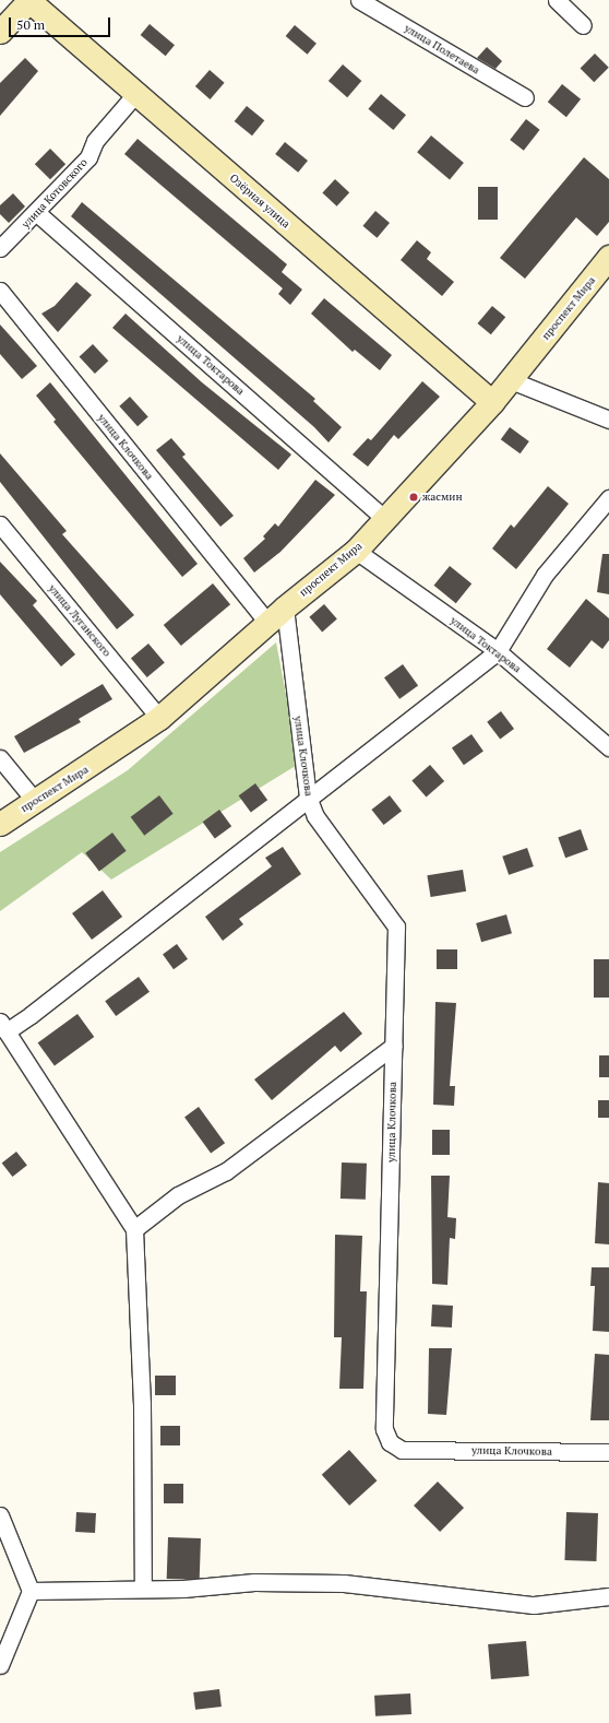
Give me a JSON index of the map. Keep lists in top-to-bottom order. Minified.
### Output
{"streets":{"main road":["Озёрная улица","проспект Мира"],"street":["улица Полетаева","улица Котовского","улица Токтарова","улица Клочкова","улица Луганского"]},"crossings":[["улица Котовского","Озёрная улица"],["улица Котовского","улица Токтарова"],["Озёрная улица","проспект Мира"],["проспект Мира","улица Токтарова"],["проспект Мира","улица Клочкова"],["проспект Мира","улица Луганского"]],"places":["жасмин"],"scale_bar":"50 m"}
